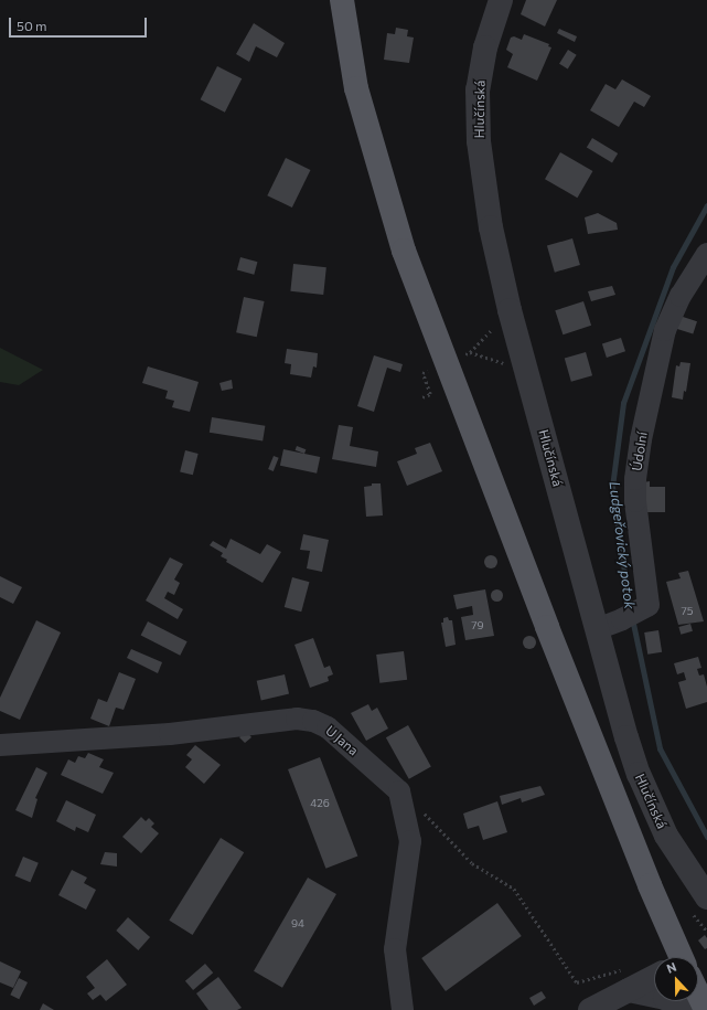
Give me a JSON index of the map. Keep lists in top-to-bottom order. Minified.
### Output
{"streets":{"street":["Hlučínská","Údolní","U Jana"]},"crossings":[["Hlučínská","Údolní"]],"water":["Ludgeřovický potok"],"house_numbers":["75","79","426","94"],"scale_bar":"50 m","north":"top"}
